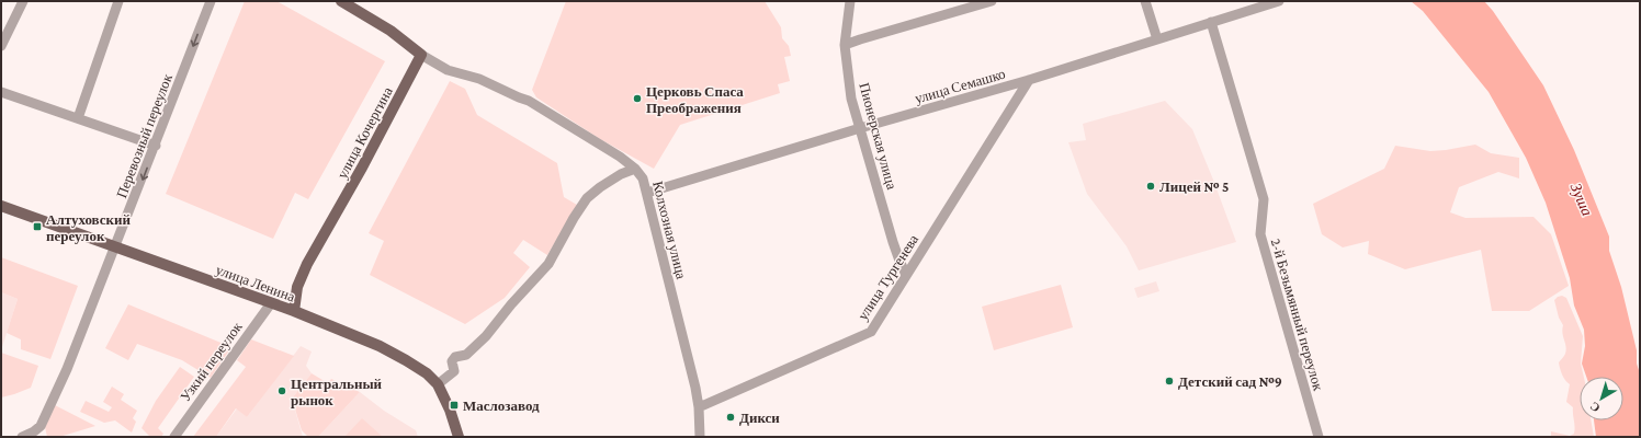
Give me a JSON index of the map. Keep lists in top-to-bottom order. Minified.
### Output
{"streets":{"main road":["улица Кочергина","улица Ленина"],"street":["улица Семашко","Перевозный переулок","Пионерская улица","Колхозная улица","улица Тургенева","2-й Безымянный переулок","Узкий переулок"]},"crossings":[["улица Семашко","Пионерская улица"],["улица Семашко","Колхозная улица"],["улица Семашко","улица Тургенева"],["улица Семашко","2-й Безымянный переулок"],["улица Кочергина","Колхозная улица"],["улица Кочергина","улица Ленина"],["Перевозный переулок","улица Ленина"],["Пионерская улица","улица Тургенева"],["Колхозная улица","улица Тургенева"],["улица Ленина","Узкий переулок"]],"water":["Зуша"],"places":{"other":["Церковь Спаса Преображения","Лицей № 5","Детский сад №9","Центральный рынок","Дикси"],"transit":["Алтуховский переулок","Маслозавод"]},"north":"bottom left"}
